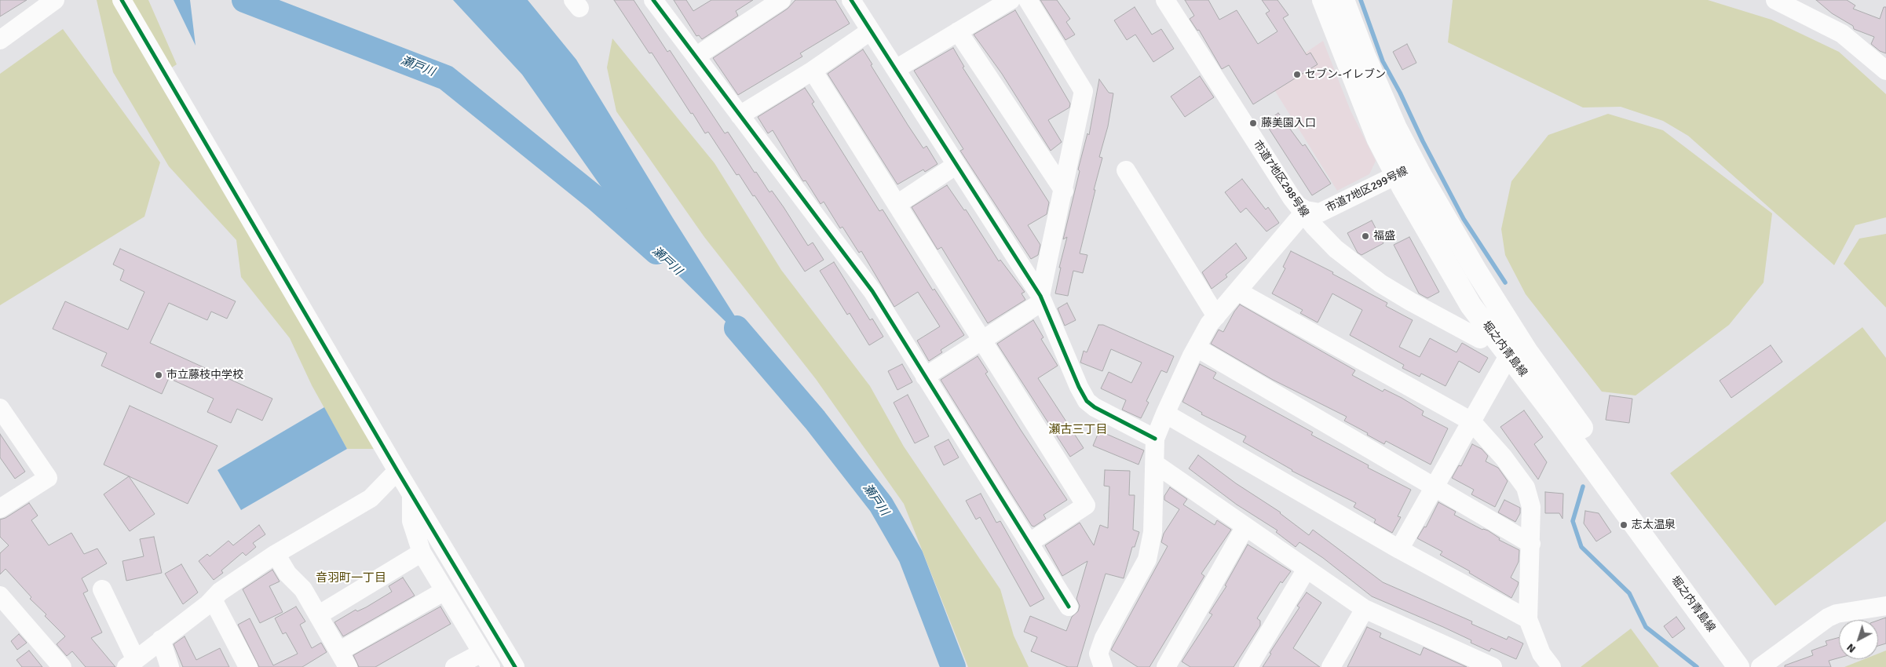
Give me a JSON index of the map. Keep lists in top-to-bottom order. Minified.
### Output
{"streets":{"main road":["堀之内青島線"],"street":["市道7地区298号線","市道7地区299号線"]},"crossings":[["市道7地区298号線","市道7地区299号線"],["市道7地区299号線","堀之内青島線"]],"districts":["瀬古三丁目","音羽町一丁目"],"water":["瀬戸川"],"places":["セブン-イレブン","藤美園入口","福盛","市立藤枝中学校","志太温泉"],"north":"bottom left"}
